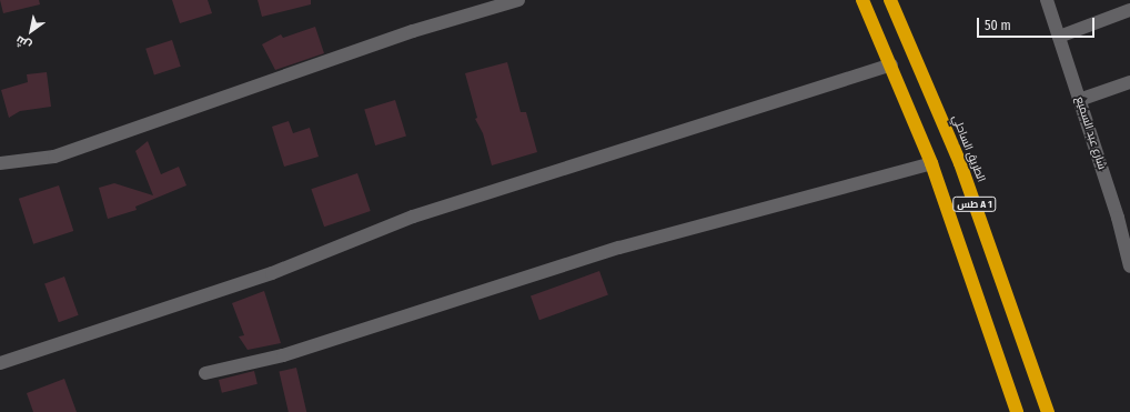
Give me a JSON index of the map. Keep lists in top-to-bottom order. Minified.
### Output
{"streets":{"highway":["الطريق الساحلي","طس A 1"],"street":["شارع عبد السميع"]},"scale_bar":"50 m","north":"bottom left"}
